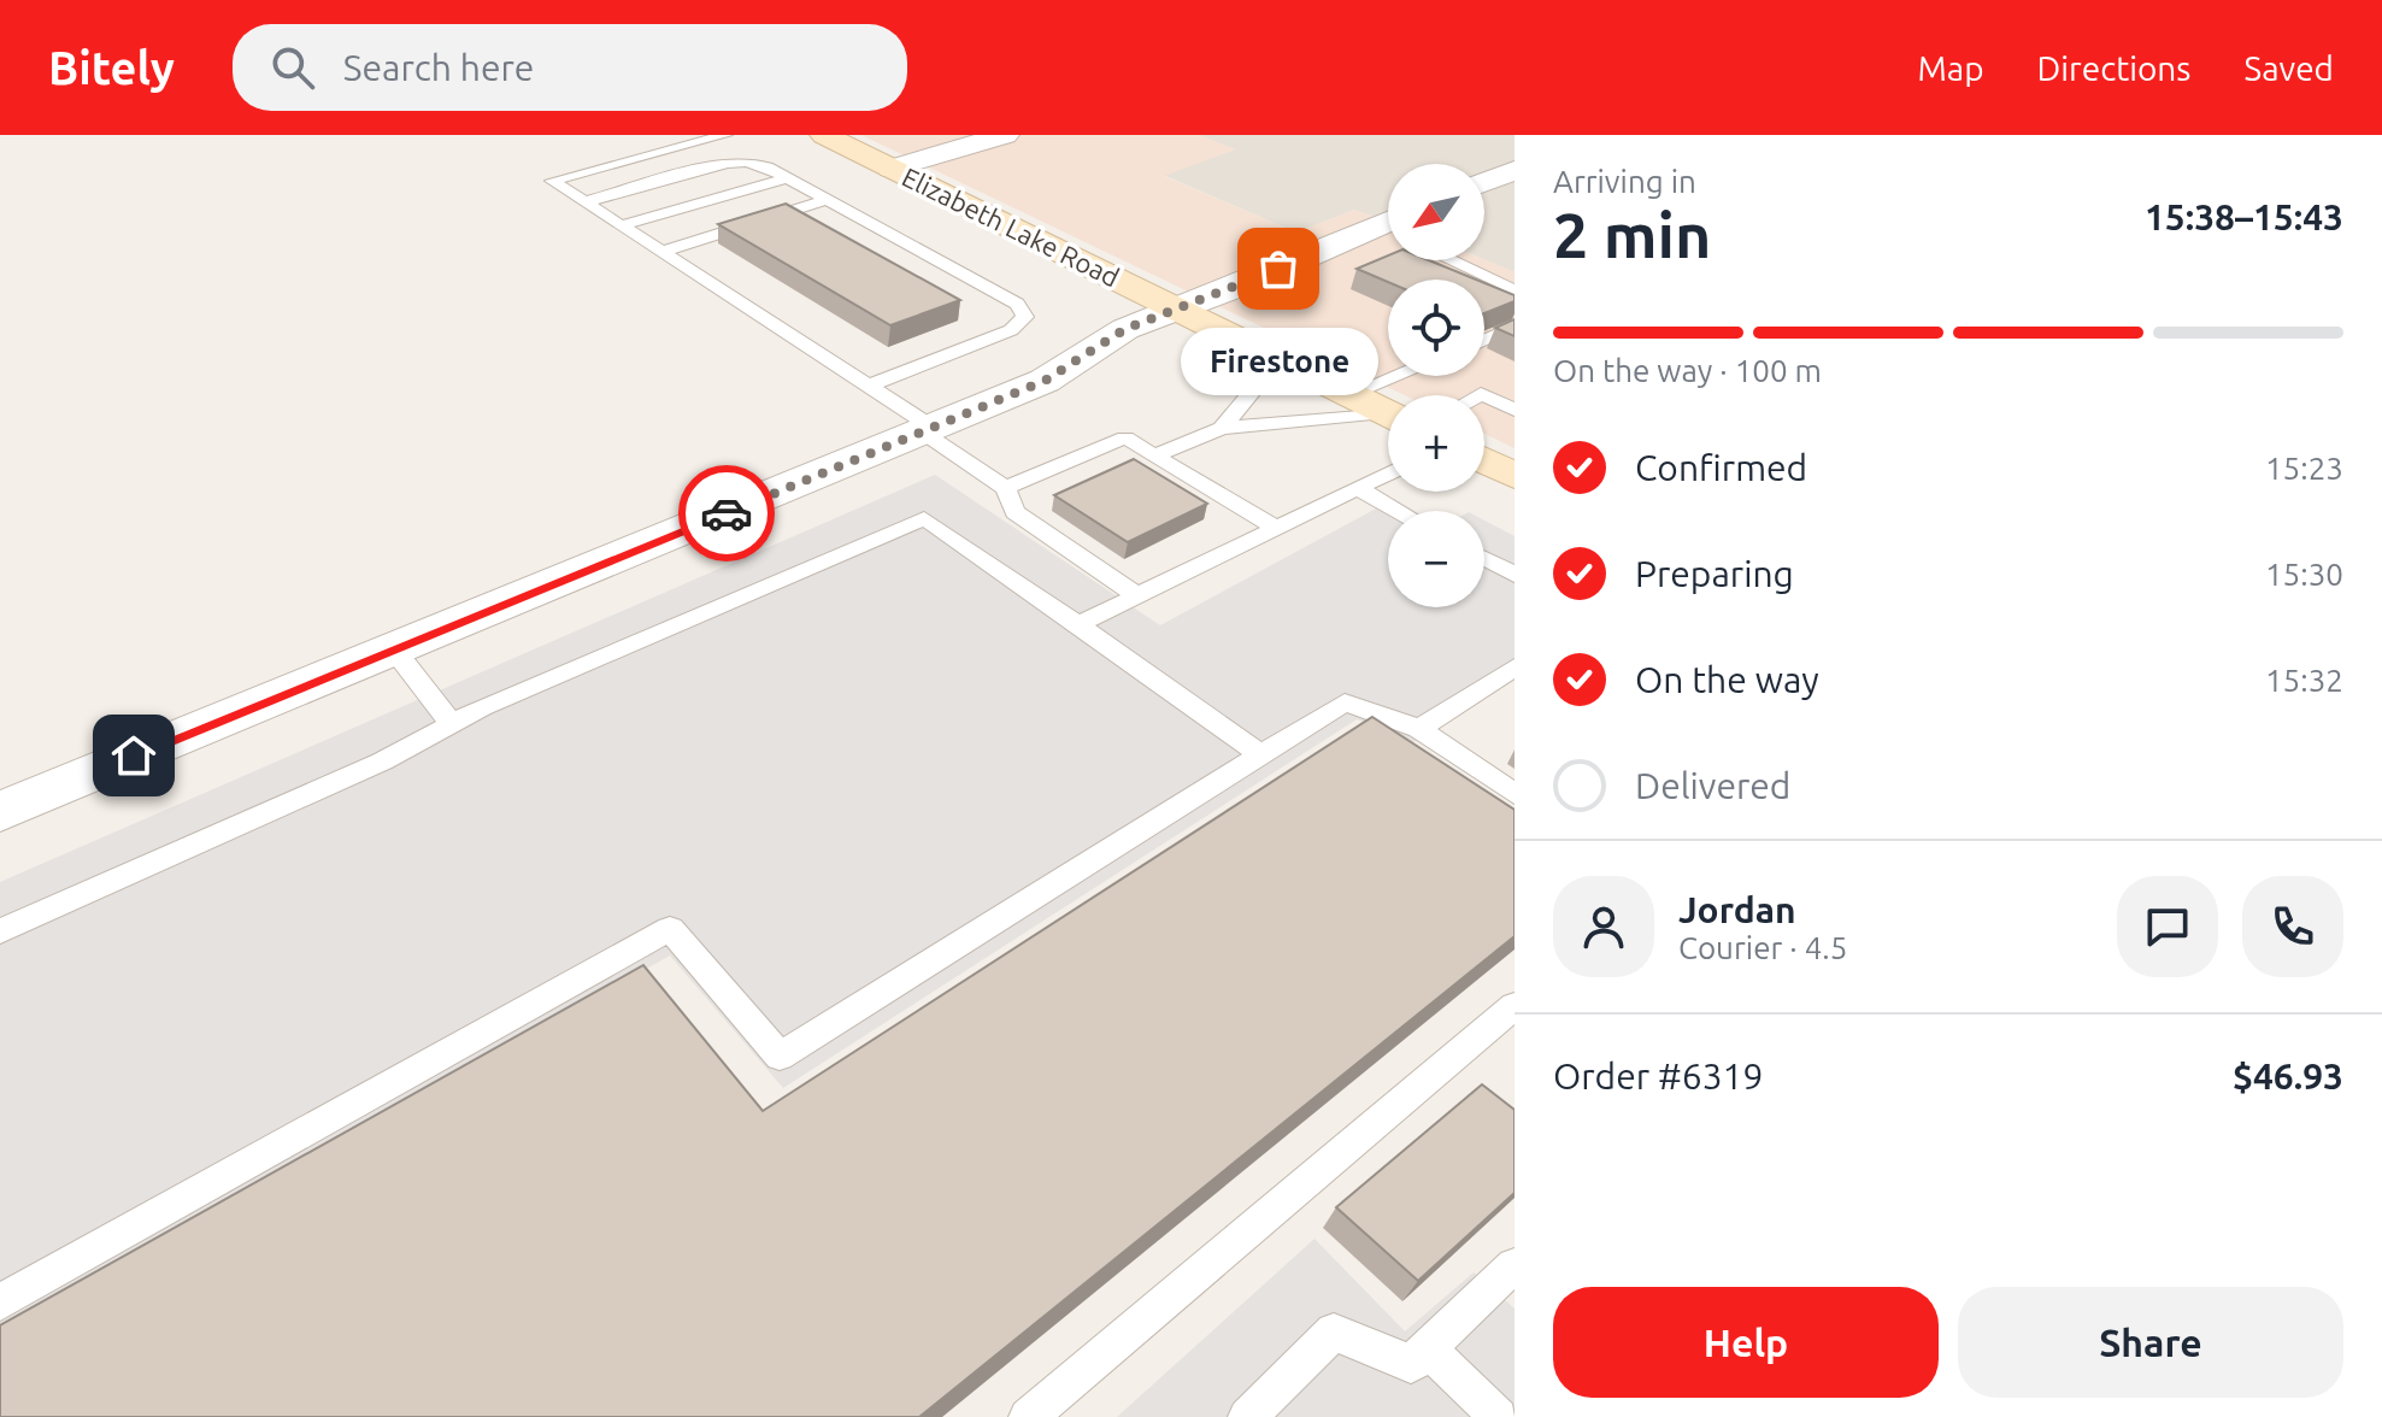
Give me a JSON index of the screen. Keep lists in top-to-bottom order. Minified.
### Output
{"streets":{"main road":["Elizabeth Lake Road"]},"places":["Firestone"],"north":"bottom left","page":{"header":"Bitely","search":"Search here","nav":["Map","Directions","Saved"],"heading":["2 min","Arriving in","15:38–15:43"],"panel":["Jordan","Courier · 4.5","Order #6319","$46.93"],"map_buttons":["+","−"],"bar":"On the way · 100 m","bubble":"Firestone","list":[["Confirmed","15:23"],["Preparing","15:30"],["On the way","15:32"],"Delivered"],"buttons":["Help","Share"]}}
